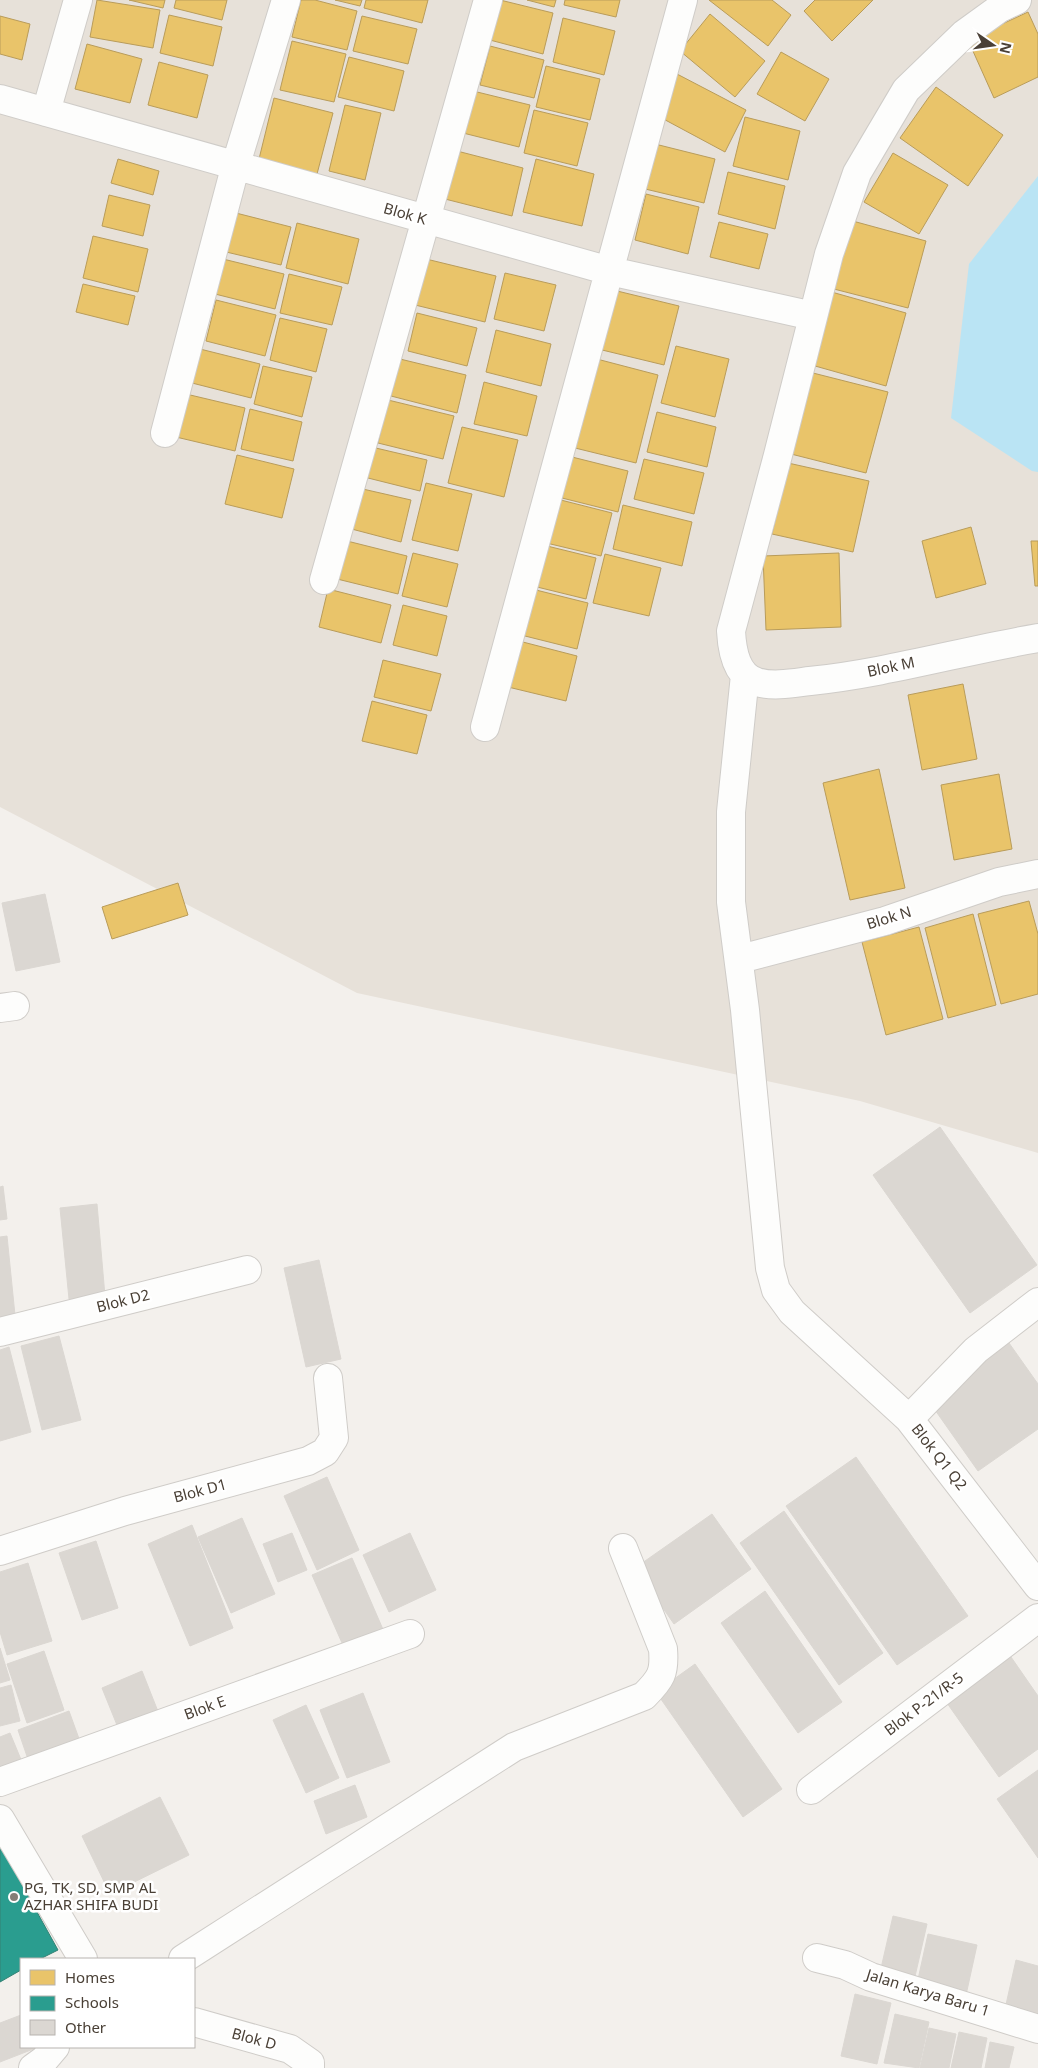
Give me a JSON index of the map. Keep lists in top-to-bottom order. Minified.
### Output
{"streets":{"street":["Blok K","Blok M","Blok N","Blok D2","Blok Q1 Q2","Blok D1","Blok P-21/R-5","Blok E","Jalan Karya Baru 1","Blok D"]},"places":["PG, TK, SD, SMP AL AZHAR SHIFA BUDI"],"legend":["Homes","Schools","Other"],"north":"right"}
